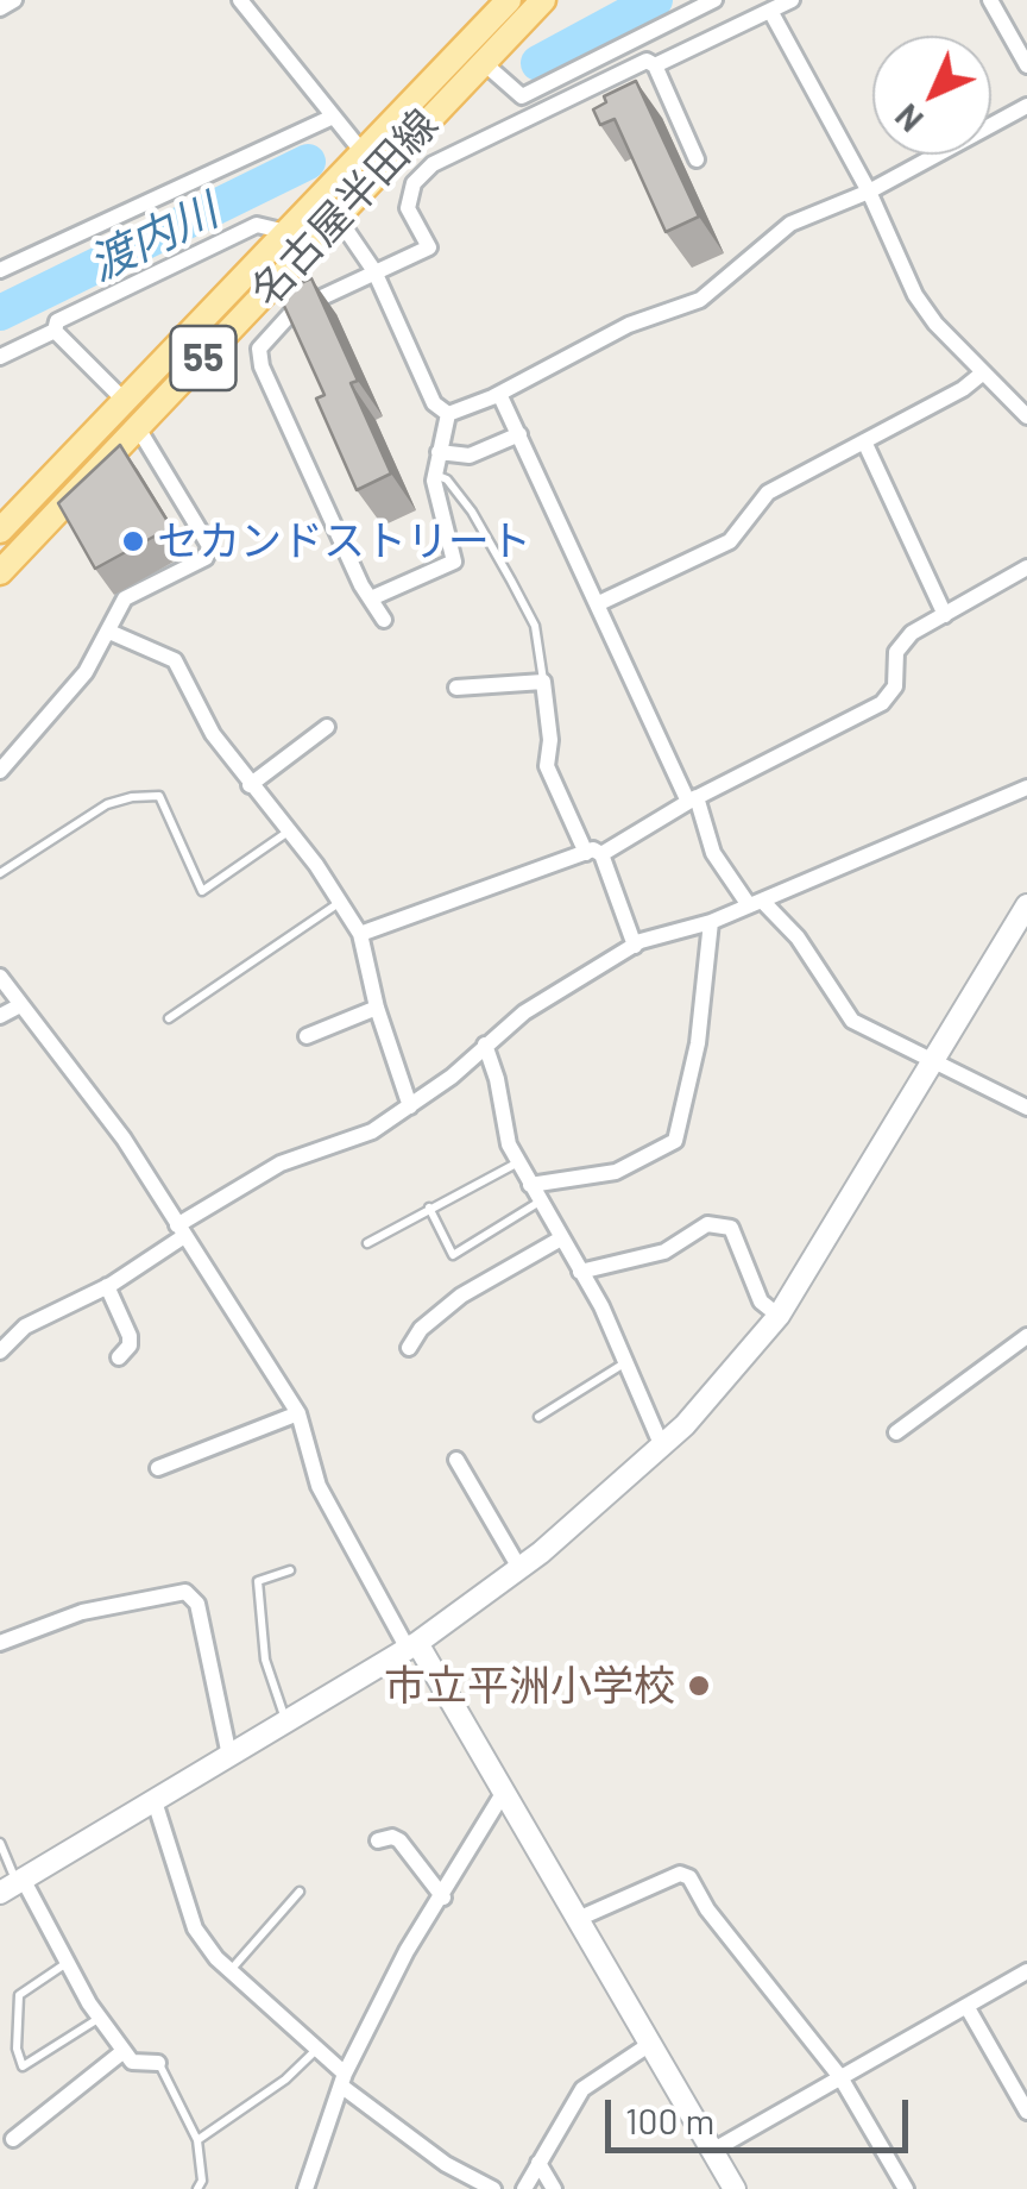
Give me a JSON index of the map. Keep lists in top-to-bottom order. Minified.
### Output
{"streets":{"main road":["名古屋半田線","55"]},"water":["渡内川"],"places":["セカンドストリート","市立平洲小学校"],"scale_bar":"100 m","north":"bottom left"}
